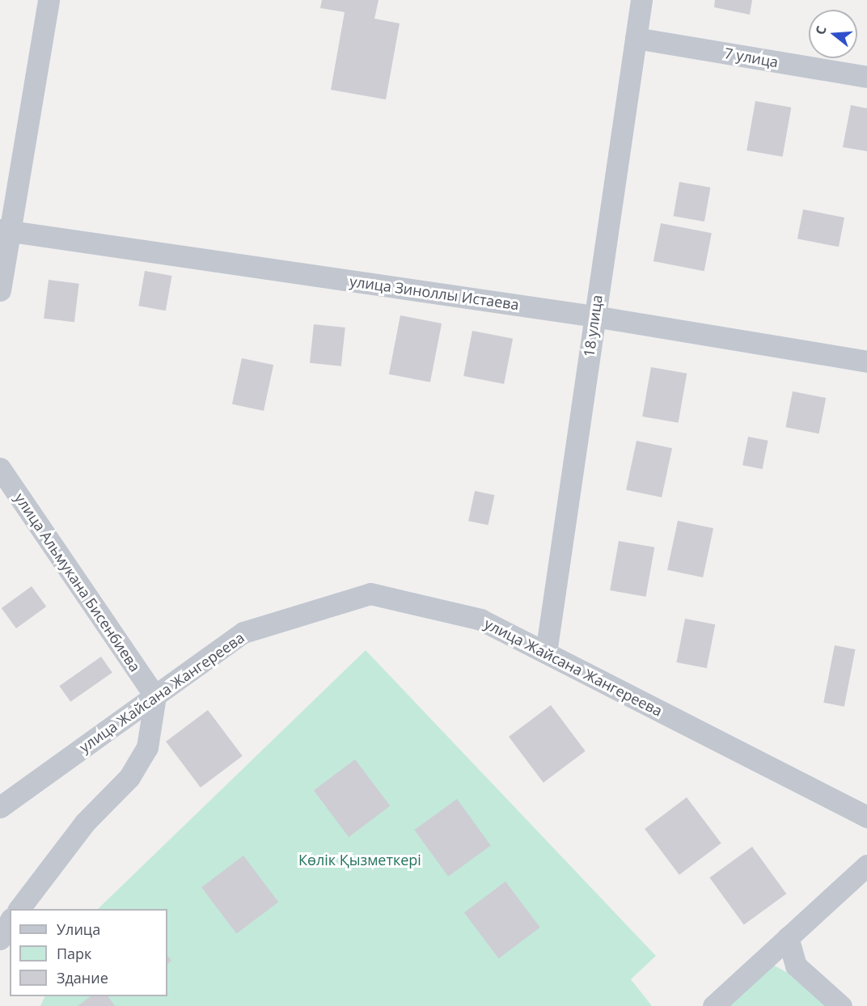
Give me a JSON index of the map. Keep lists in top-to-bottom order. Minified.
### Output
{"streets":{"street":["7 улица","улица Зиноллы Истаева","18 улица","улица Альмукана Бисенбиева","улица Жайсана Жангереева"]},"crossings":[["7 улица","18 улица"],["улица Зиноллы Истаева","18 улица"],["18 улица","улица Жайсана Жангереева"],["улица Альмукана Бисенбиева","улица Жайсана Жангереева"]],"parks":["Көлік Қызметкері"],"legend":["Улица","Парк","Здание"],"north":"left"}
